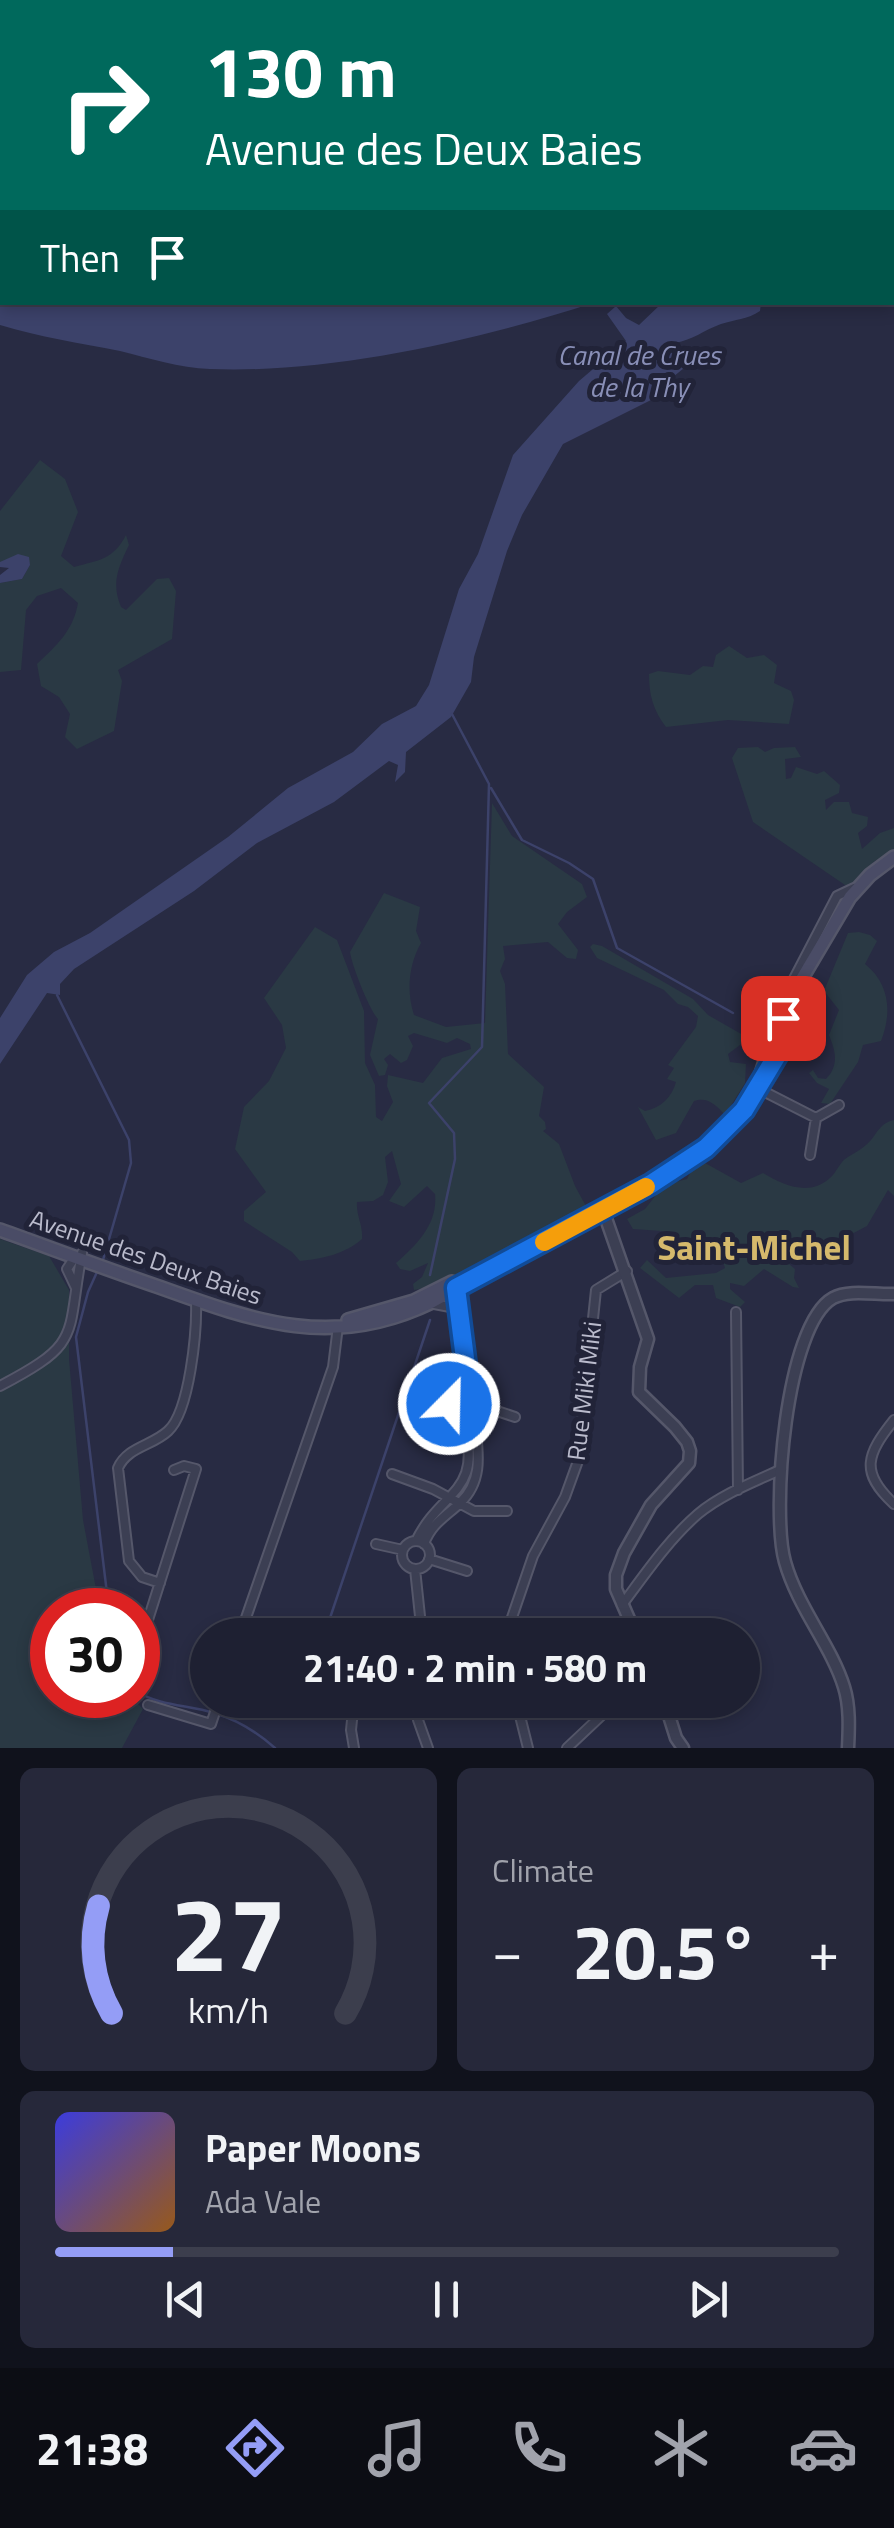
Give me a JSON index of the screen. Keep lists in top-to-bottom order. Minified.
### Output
{"streets":{"main road":["Avenue des Deux Baies"],"street":["Rue Miki Miki"]},"districts":["Saint-Michel"],"water":["Canal de Crues de la Thy"],"page":{"turn":["130 m","Avenue des Deux Baies"],"then":"Then","limit":"30","trip":"21:40 · 2 min · 580 m","tile":"Climate","heat":["−","20.5°","+"],"song":["Paper Moons","Ada Vale"],"tabs":"21:38","gauge":["27","km/h"]}}
